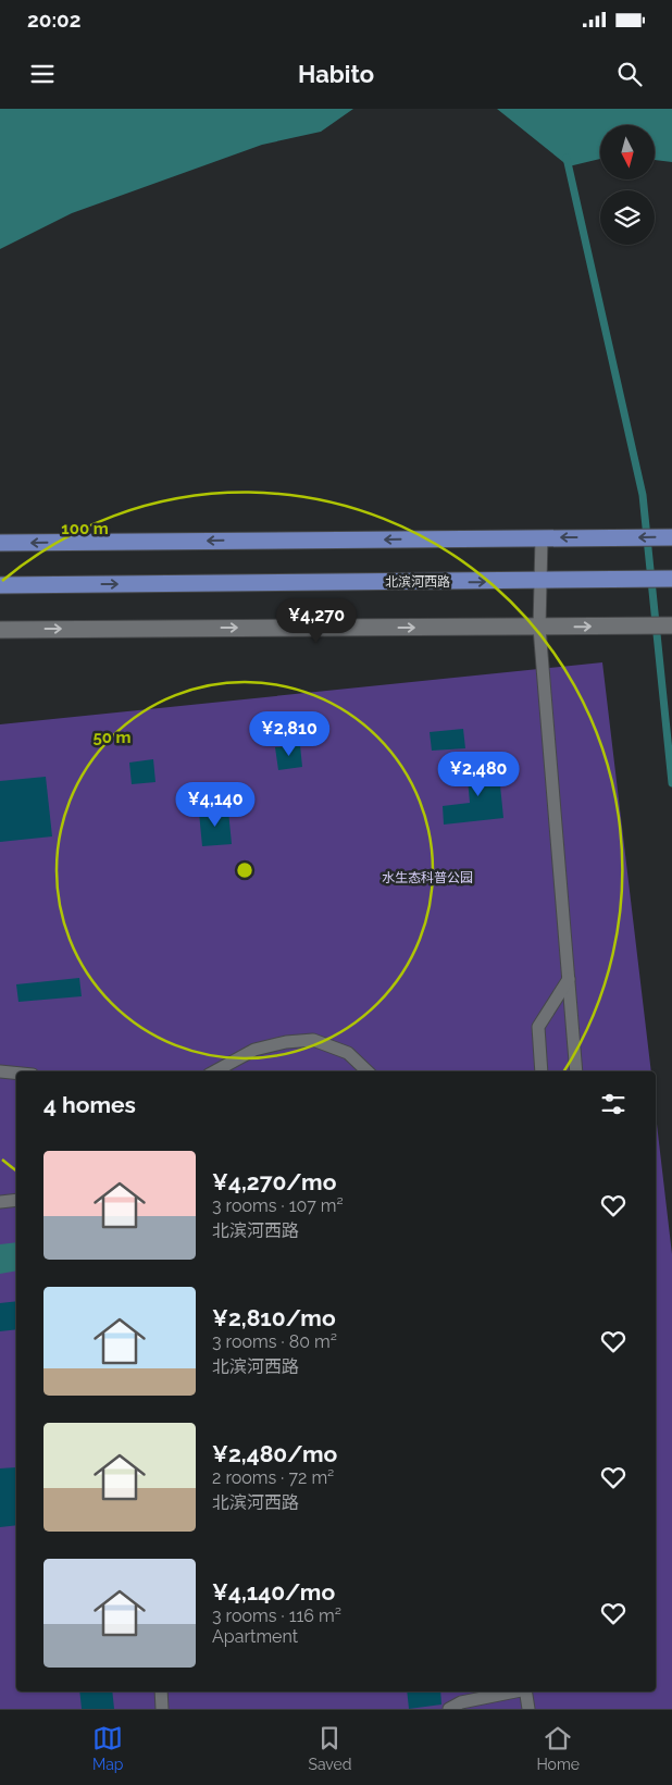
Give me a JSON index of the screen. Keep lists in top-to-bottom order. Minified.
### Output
{"streets":{"main road":["北滨河西路"]},"parks":["水生态科普公园"],"north":"bottom","page":{"status":"20:02","header":"Habito","price":["¥4,270","¥2,810","¥2,480","¥4,140"],"heading":"4 homes","list":[{"name":"¥4,270/mo","note":"3 rooms · 107 m² · 北滨河西路"},{"name":"¥2,810/mo","note":"3 rooms · 80 m² · 北滨河西路"},{"name":"¥2,480/mo","note":"2 rooms · 72 m² · 北滨河西路"},{"name":"¥4,140/mo","note":"3 rooms · 116 m² · Apartment"}],"tabs":["Map","Saved","Home"]},"rings":["100 m","50 m"]}
